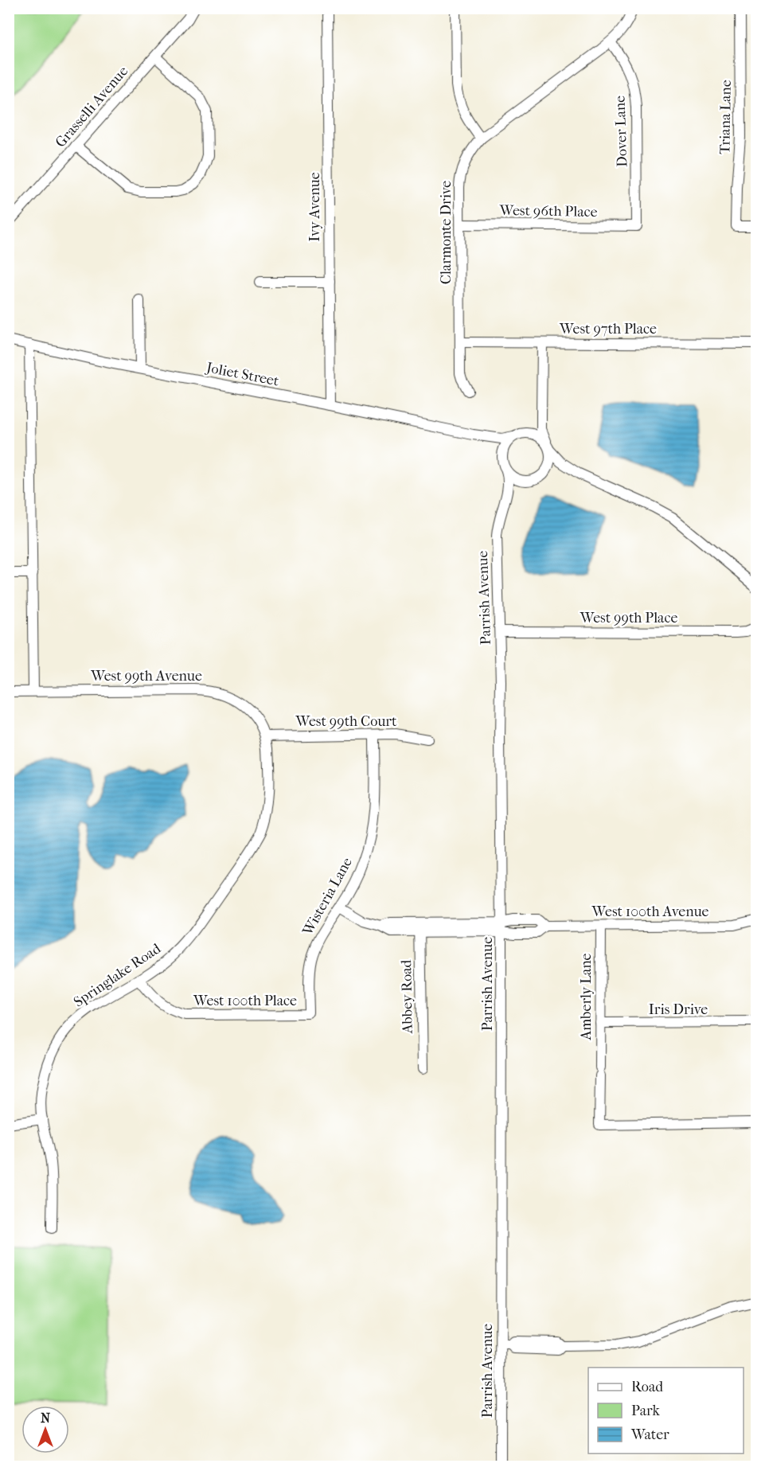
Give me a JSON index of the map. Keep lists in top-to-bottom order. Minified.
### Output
{"streets":{"street":["Grasselli Avenue","Triana Lane","Dover Lane","Ivy Avenue","West 96th Place","Clarmonte Drive","West 97th Place","Joliet Street","Parrish Avenue","West 99th Place","West 99th Avenue","West 99th Court","Wisteria Lane","West 100th Avenue","Springlake Road","Abbey Road","Amberly Lane","West 100th Place","Iris Drive"]},"crossings":[["Dover Lane","West 96th Place"],["Dover Lane","Clarmonte Drive"],["Ivy Avenue","Joliet Street"],["West 96th Place","Clarmonte Drive"],["Clarmonte Drive","West 97th Place"],["Joliet Street","Parrish Avenue"],["Parrish Avenue","West 99th Place"],["Parrish Avenue","West 100th Avenue"],["West 99th Avenue","West 99th Court"],["West 99th Avenue","Springlake Road"],["West 99th Court","Wisteria Lane"],["West 99th Court","Springlake Road"],["Wisteria Lane","West 100th Avenue"],["Wisteria Lane","West 100th Place"],["West 100th Avenue","Abbey Road"],["West 100th Avenue","Amberly Lane"],["Springlake Road","West 100th Place"],["Amberly Lane","Iris Drive"]],"legend":["Road","Park","Water"],"north":"top"}
